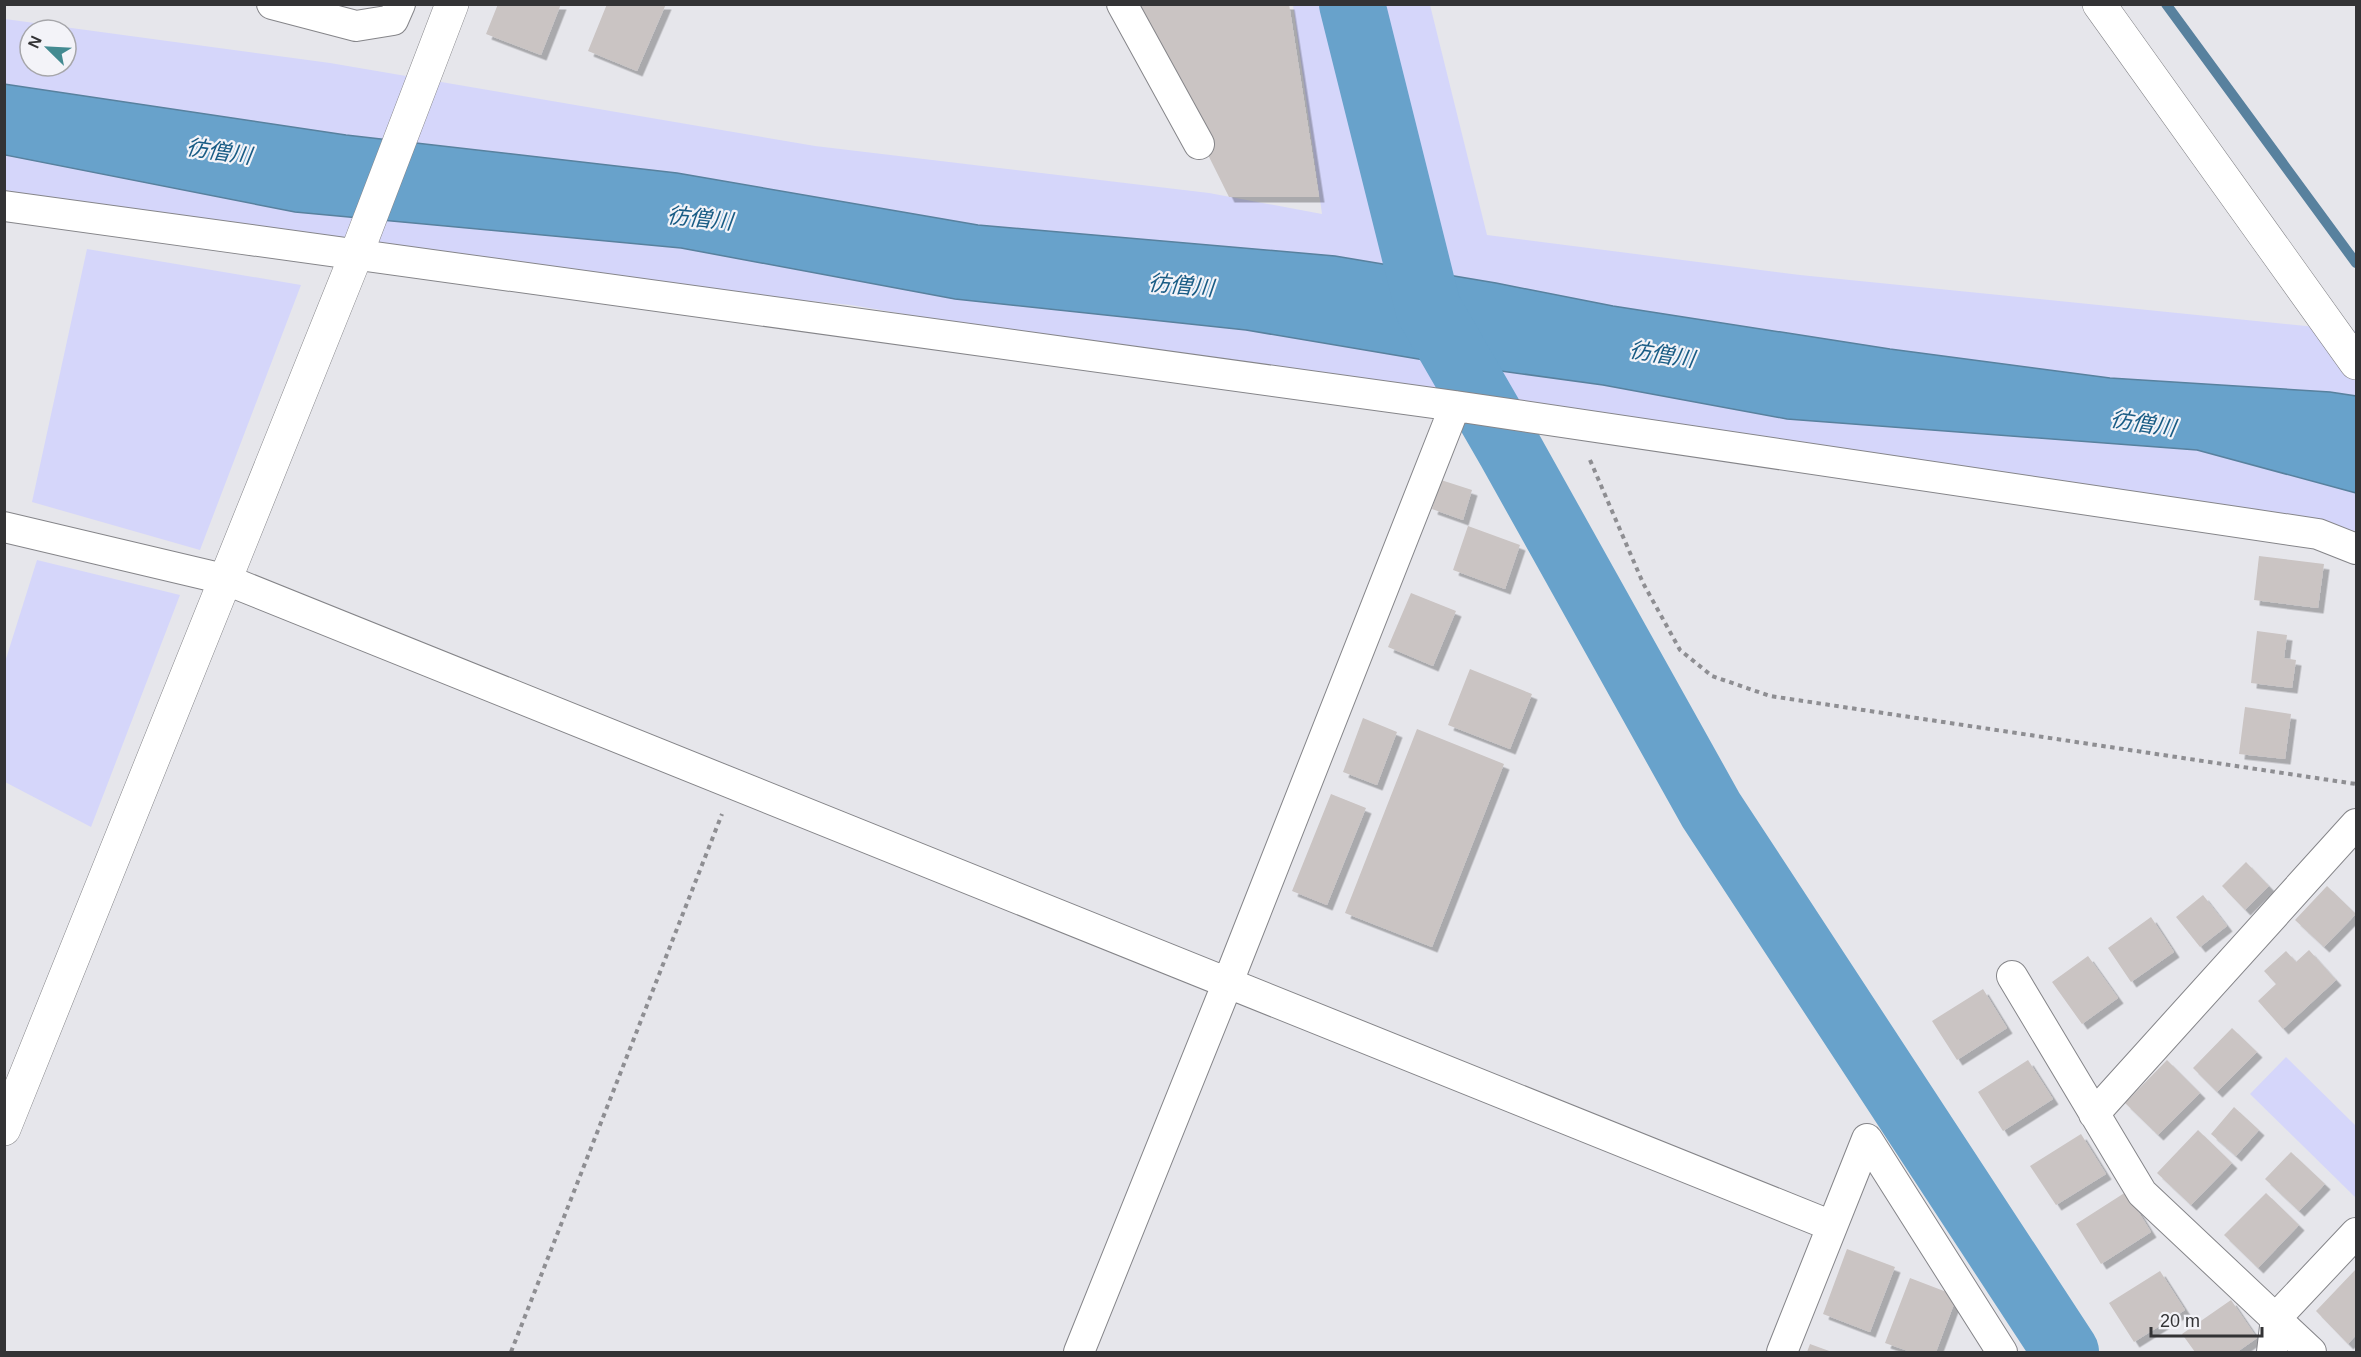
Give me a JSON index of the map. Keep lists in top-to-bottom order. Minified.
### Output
{"water":["彷僧川"],"scale_bar":"20 m","north":"top left"}
